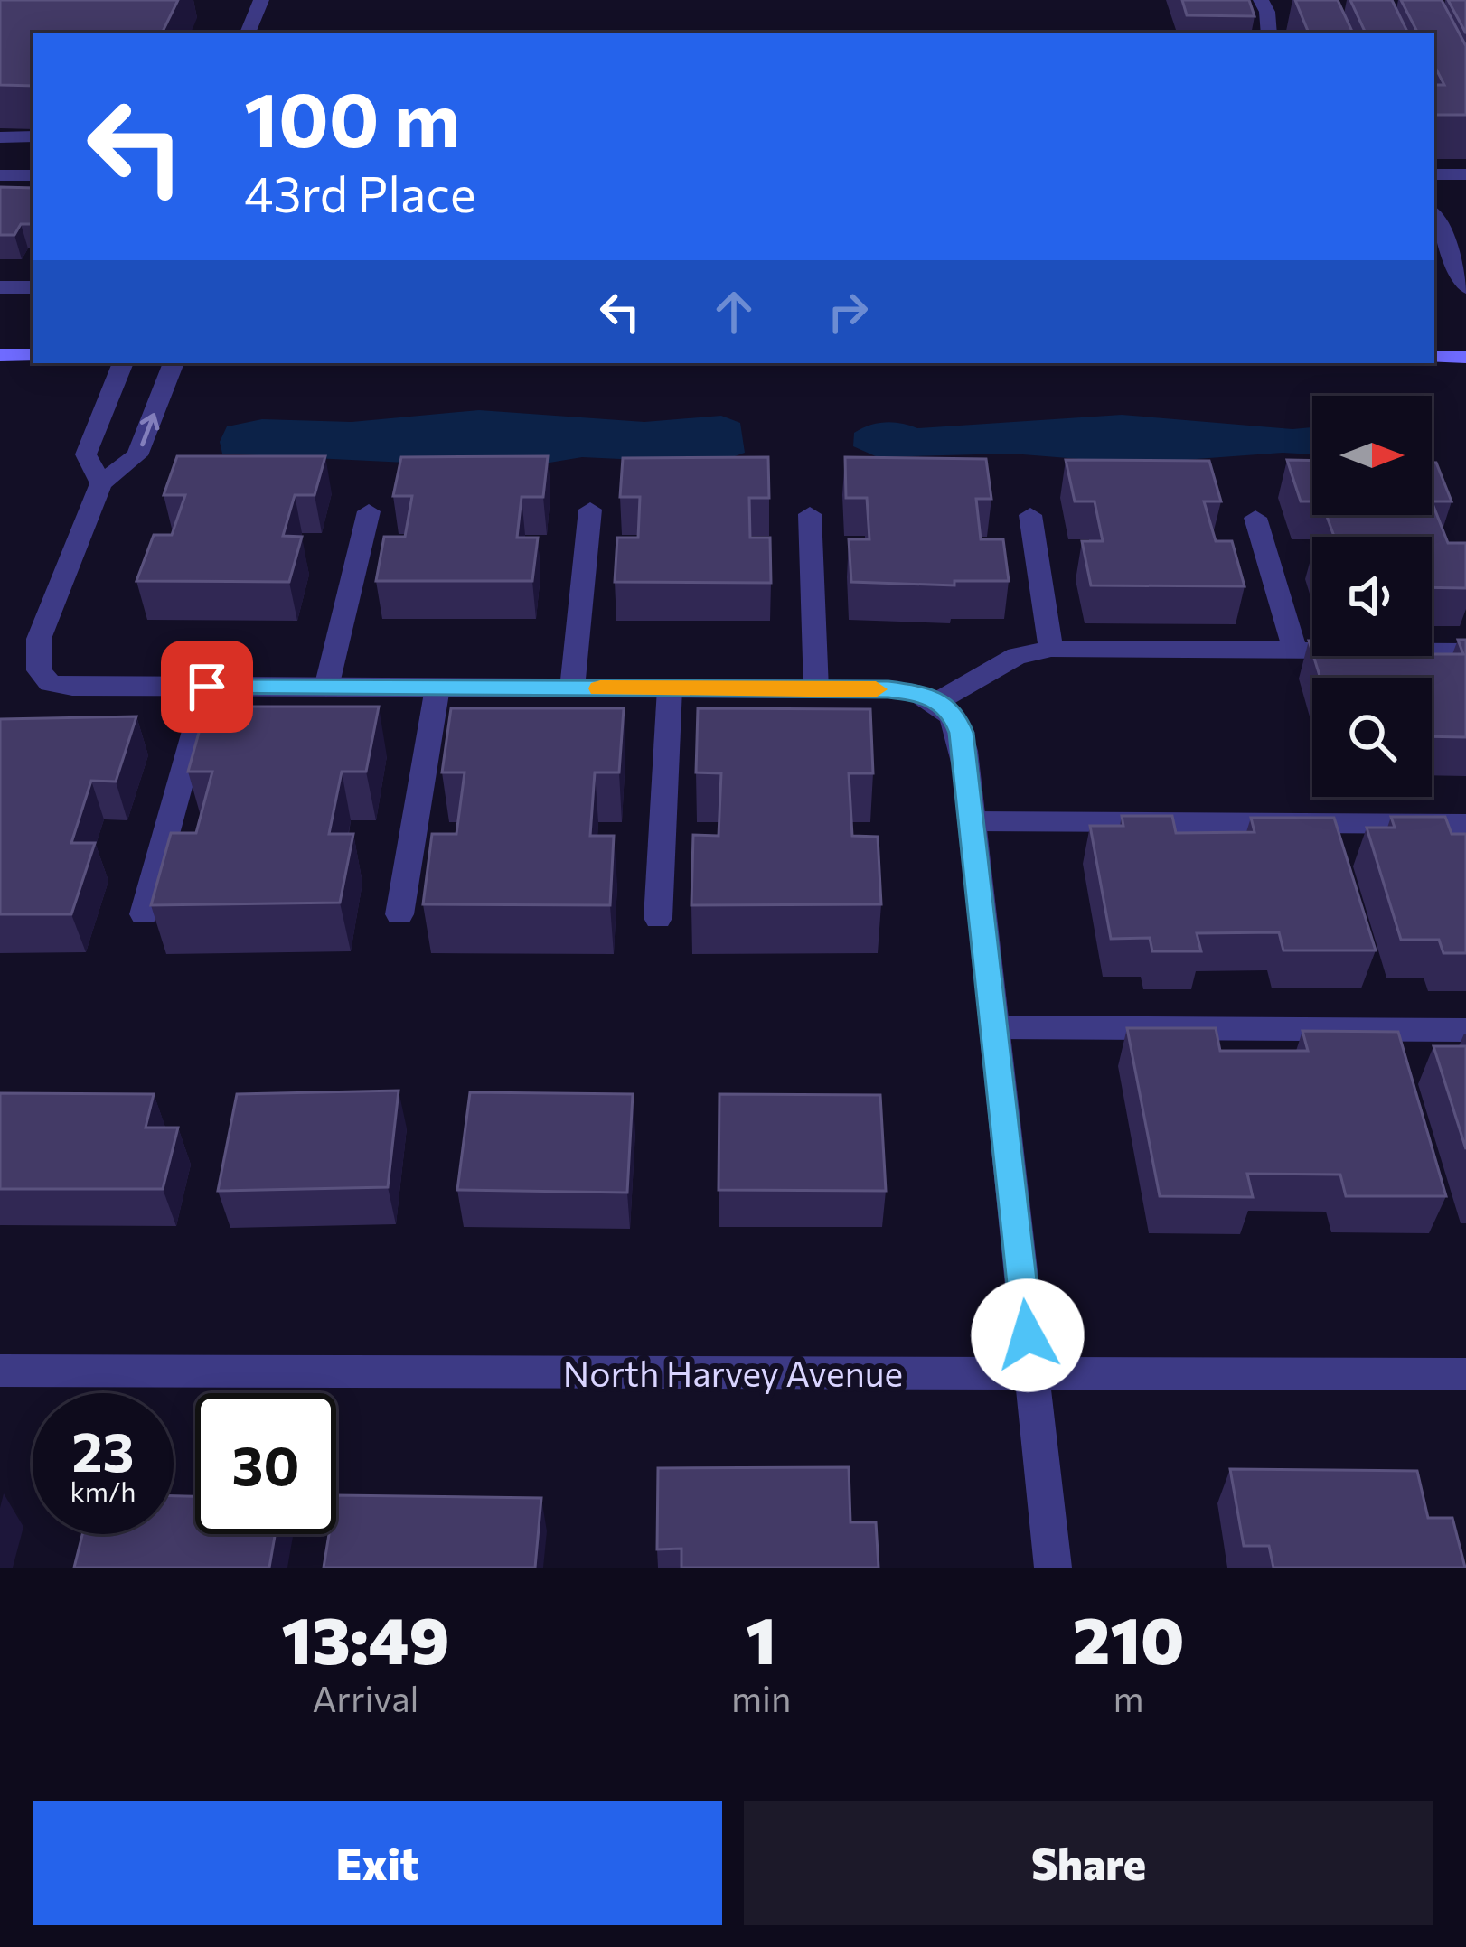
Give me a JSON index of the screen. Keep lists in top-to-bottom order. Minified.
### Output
{"streets":{"street":["North Harvey Avenue"]},"north":"right","page":{"turn":["100 m","43rd Place"],"speed":"23 km/h","limit":"30","eta":["13:49","Arrival","1","min","210","m"],"buttons":["Exit","Share"]}}
